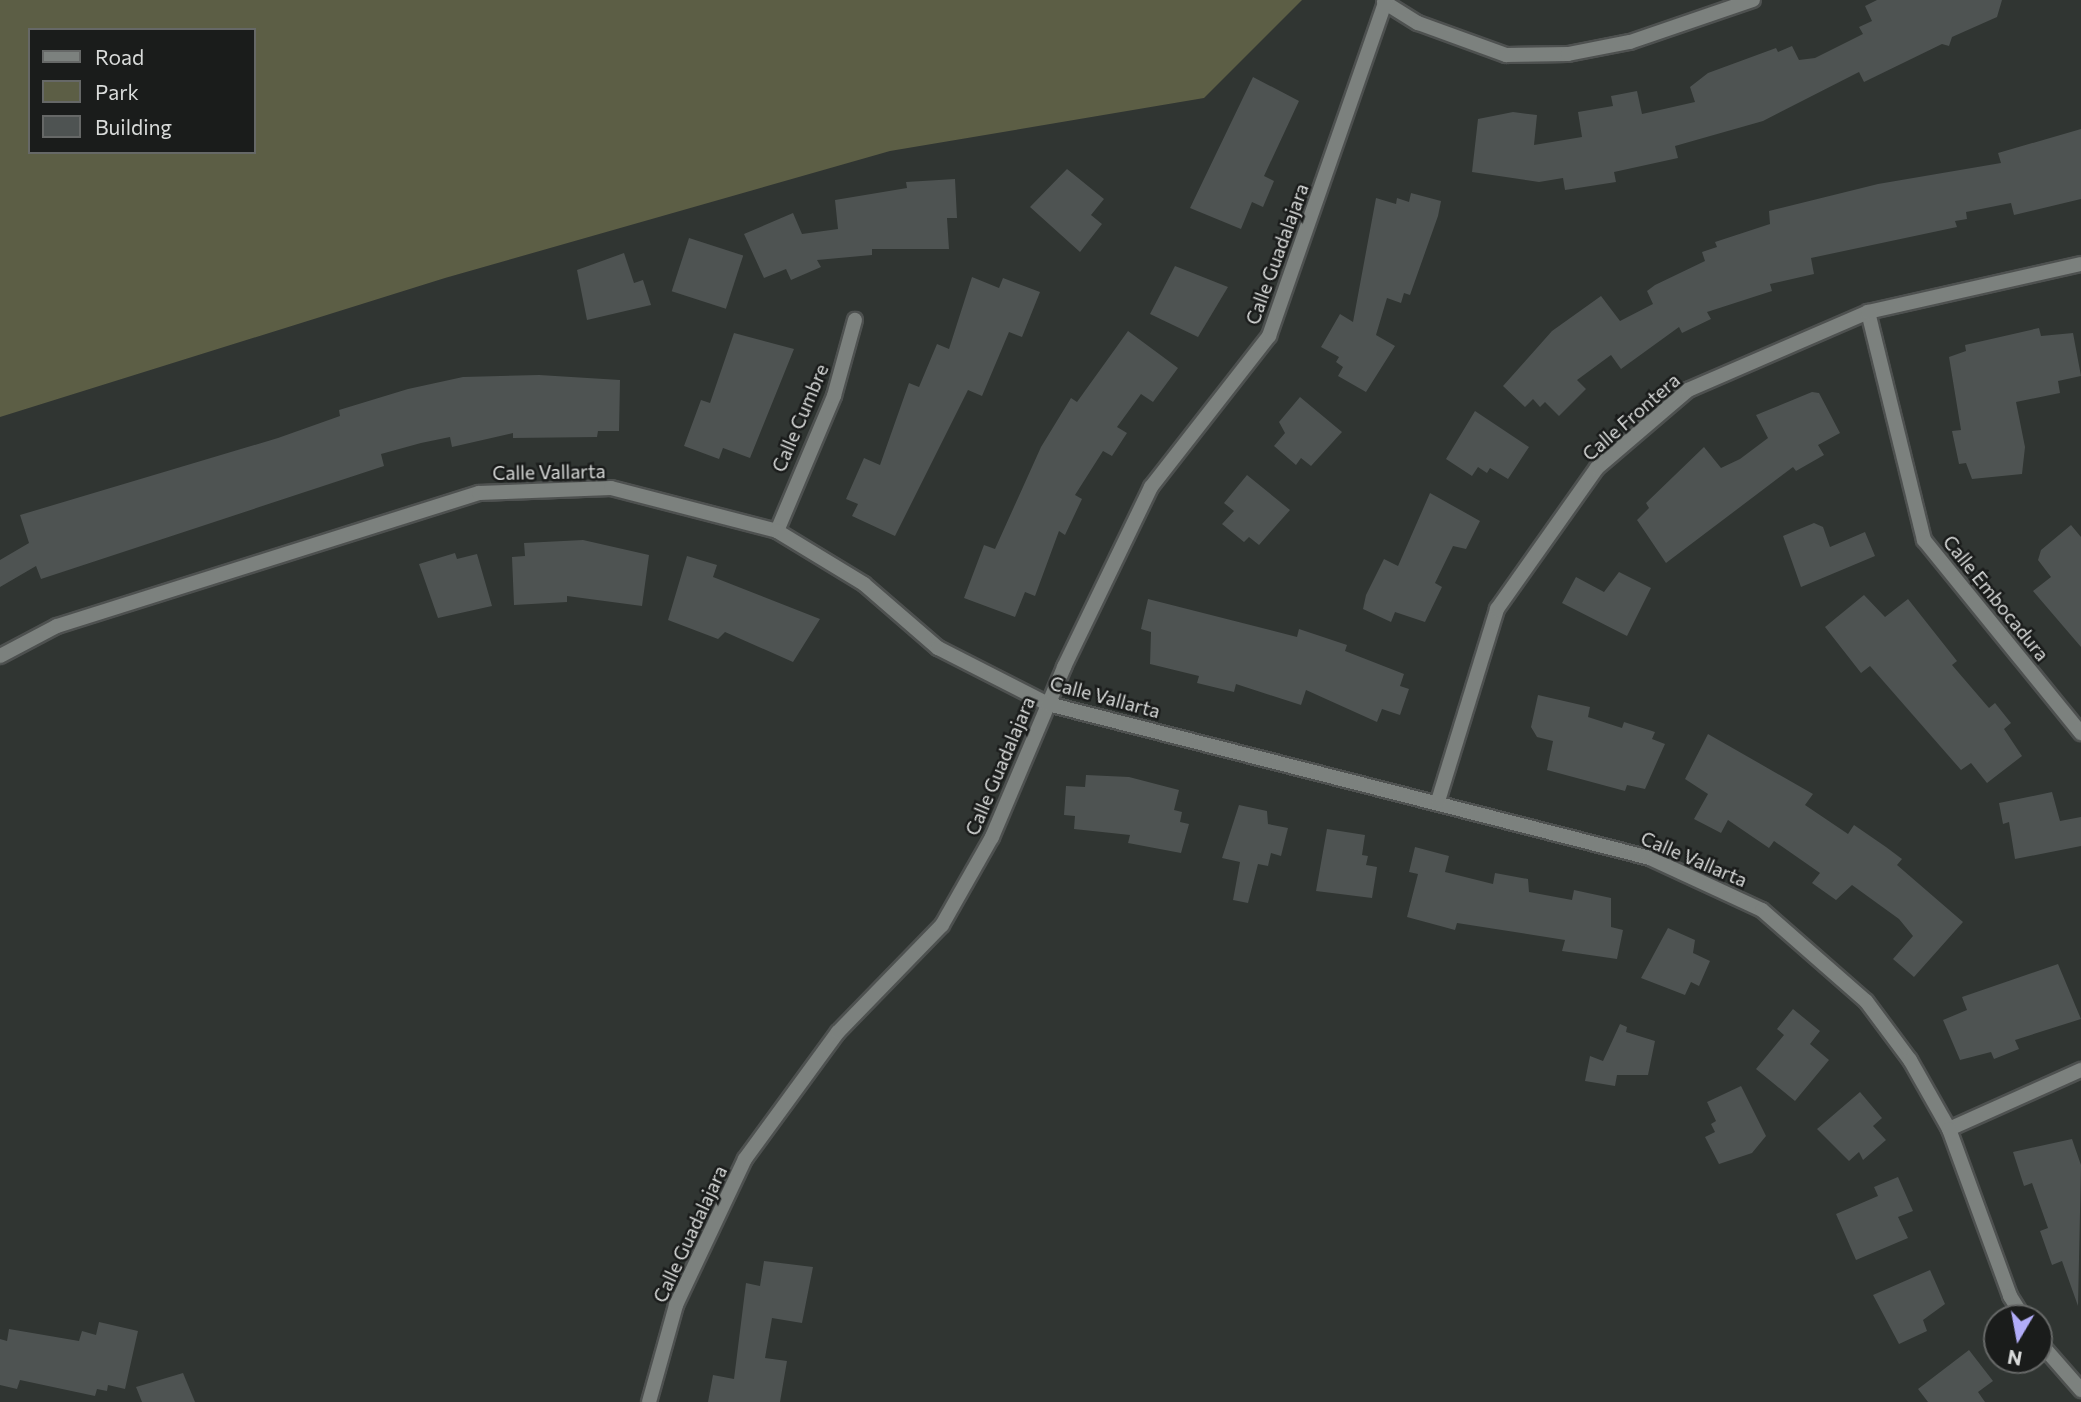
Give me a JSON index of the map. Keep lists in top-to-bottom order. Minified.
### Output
{"streets":{"street":["Calle Guadalajara","Calle Frontera","Calle Cumbre","Calle Vallarta","Calle Embocadura"]},"crossings":[["Calle Guadalajara","Calle Vallarta"],["Calle Frontera","Calle Vallarta"],["Calle Frontera","Calle Embocadura"],["Calle Cumbre","Calle Vallarta"]],"legend":["Road","Park","Building"],"north":"bottom"}
